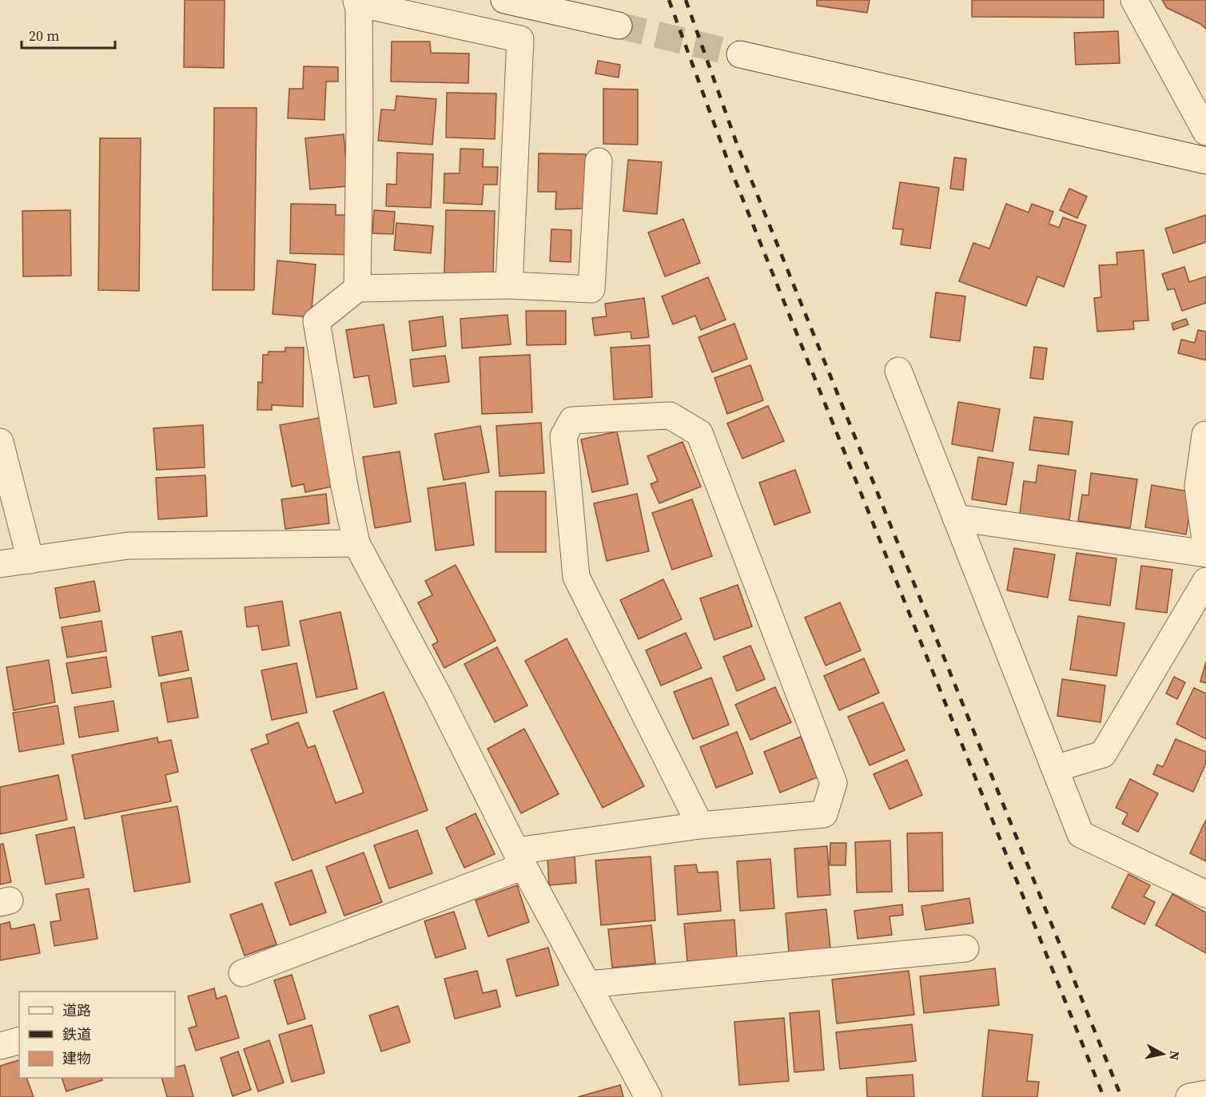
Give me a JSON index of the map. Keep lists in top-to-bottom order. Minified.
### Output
{"legend":["道路","鉄道","建物"],"scale_bar":"20 m","north":"right"}
